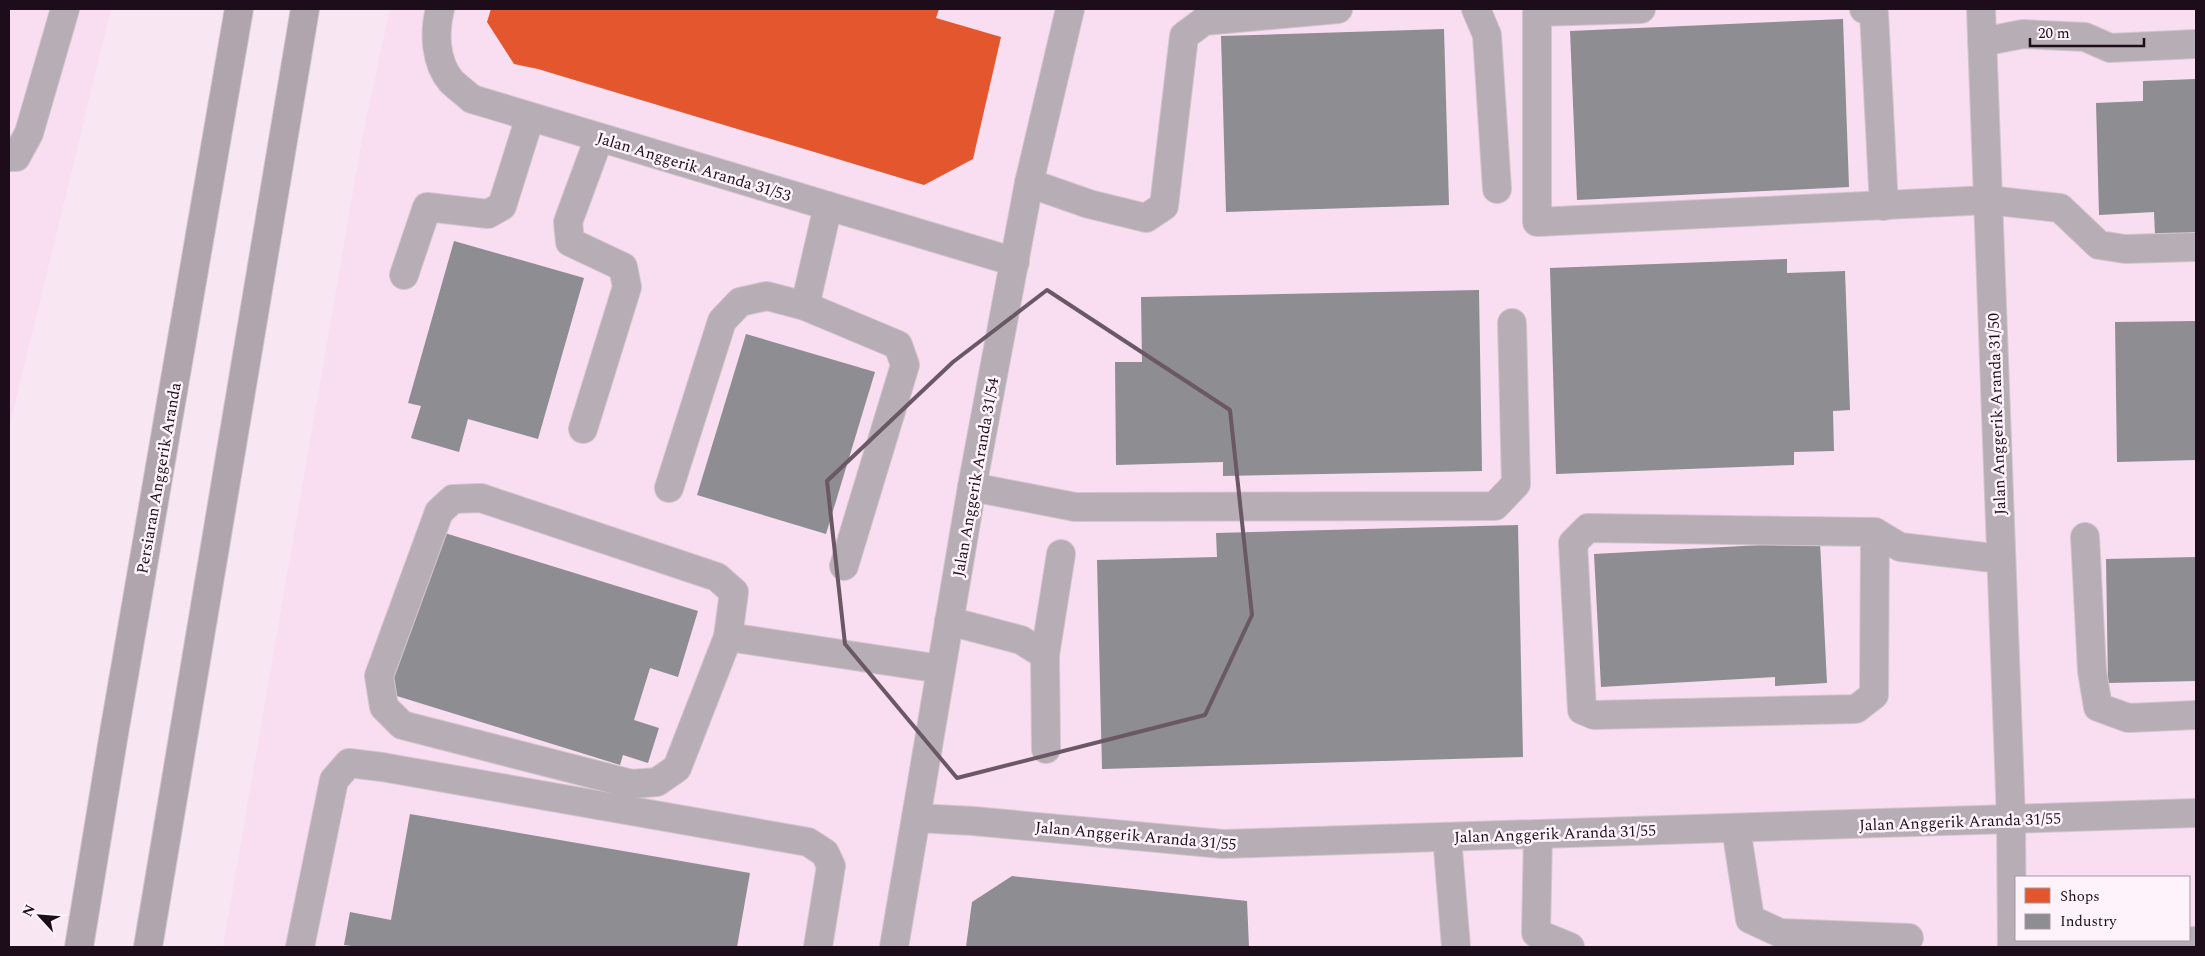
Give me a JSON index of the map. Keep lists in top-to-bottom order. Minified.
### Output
{"streets":{"main road":["Persiaran Anggerik Aranda"],"street":["Jalan Anggerik Aranda 31/53","Jalan Anggerik Aranda 31/50","Jalan Anggerik Aranda 31/54","Jalan Anggerik Aranda 31/55"]},"crossings":[["Jalan Anggerik Aranda 31/53","Jalan Anggerik Aranda 31/54"],["Jalan Anggerik Aranda 31/50","Jalan Anggerik Aranda 31/55"],["Jalan Anggerik Aranda 31/54","Jalan Anggerik Aranda 31/55"]],"legend":["Shops","Industry"],"scale_bar":"20 m","north":"top left"}
